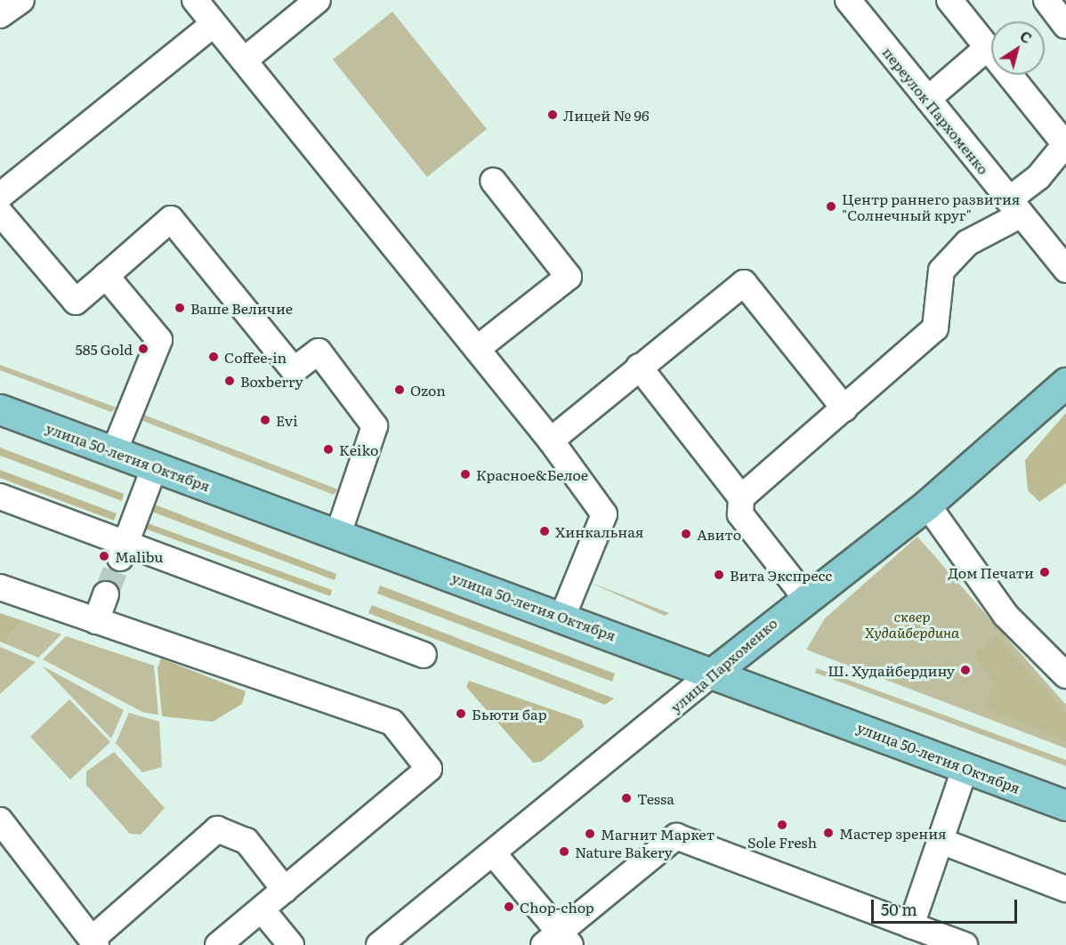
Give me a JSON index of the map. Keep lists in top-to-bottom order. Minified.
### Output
{"streets":{"main road":["улица 50-летия Октября","улица Пархоменко"],"street":["переулок Пархоменко"]},"crossings":[["улица 50-летия Октября","улица Пархоменко"]],"parks":["сквер Худайбердина"],"places":["Лицей № 96","Центр раннего развития \"Солнечный круг\"","Ваше Величие","585 Gold","Coffee-in","Boxberry","Ozon","Evi","Keiko","Красное&Белое","Хинкальная","Авито","Malibu","Дом Печати","Вита Экспресс","Ш. Худайбердину","Бьюти бар","Tessa","Sole Fresh","Мастер зрения","Магнит Маркет","Nature Bakery","Chop-chop"],"scale_bar":"50 m","north":"top right"}
